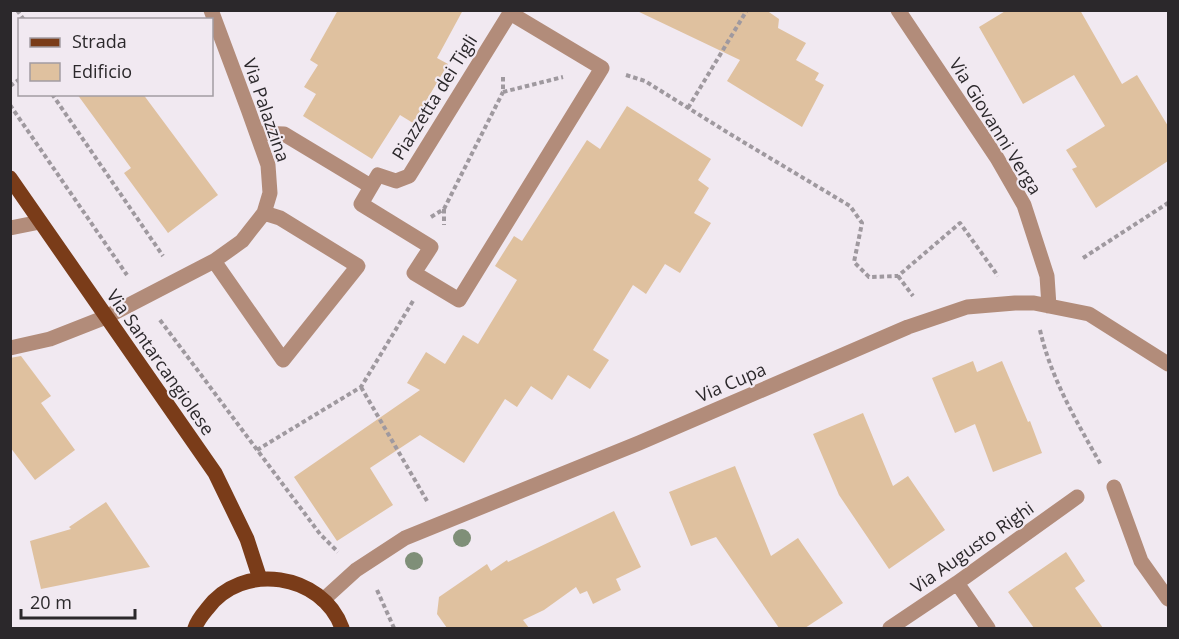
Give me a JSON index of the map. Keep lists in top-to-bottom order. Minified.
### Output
{"streets":{"main road":["Via Santarcangiolese"],"street":["Piazzetta dei Tigli","Via Palazzina","Via Giovanni Verga","Via Cupa","Via Augusto Righi"]},"crossings":[["Via Palazzina","Via Santarcangiolese"],["Via Giovanni Verga","Via Cupa"]],"legend":["Strada","Edificio"],"scale_bar":"20 m"}
